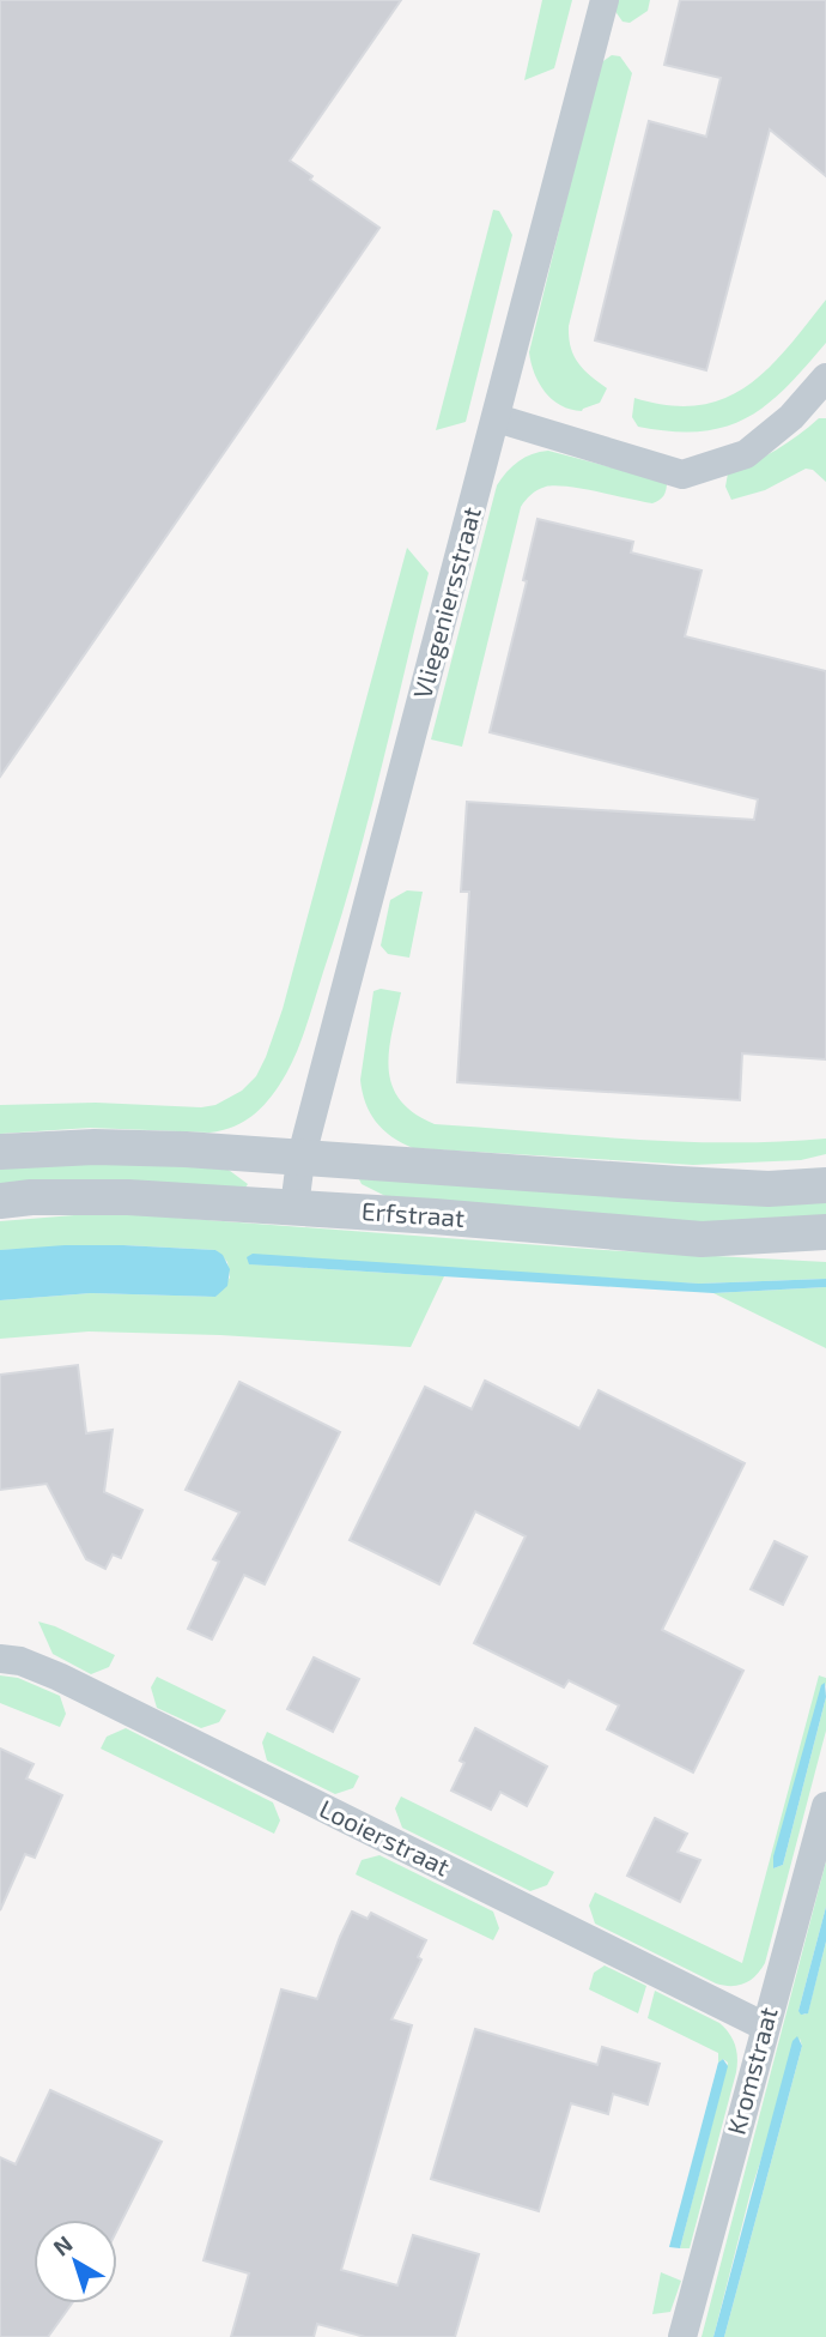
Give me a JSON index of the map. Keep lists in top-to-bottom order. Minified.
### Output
{"streets":{"street":["Vliegeniersstraat","Erfstraat","Looierstraat","Kromstraat"]},"crossings":[["Vliegeniersstraat","Erfstraat"],["Looierstraat","Kromstraat"]],"north":"top left"}
